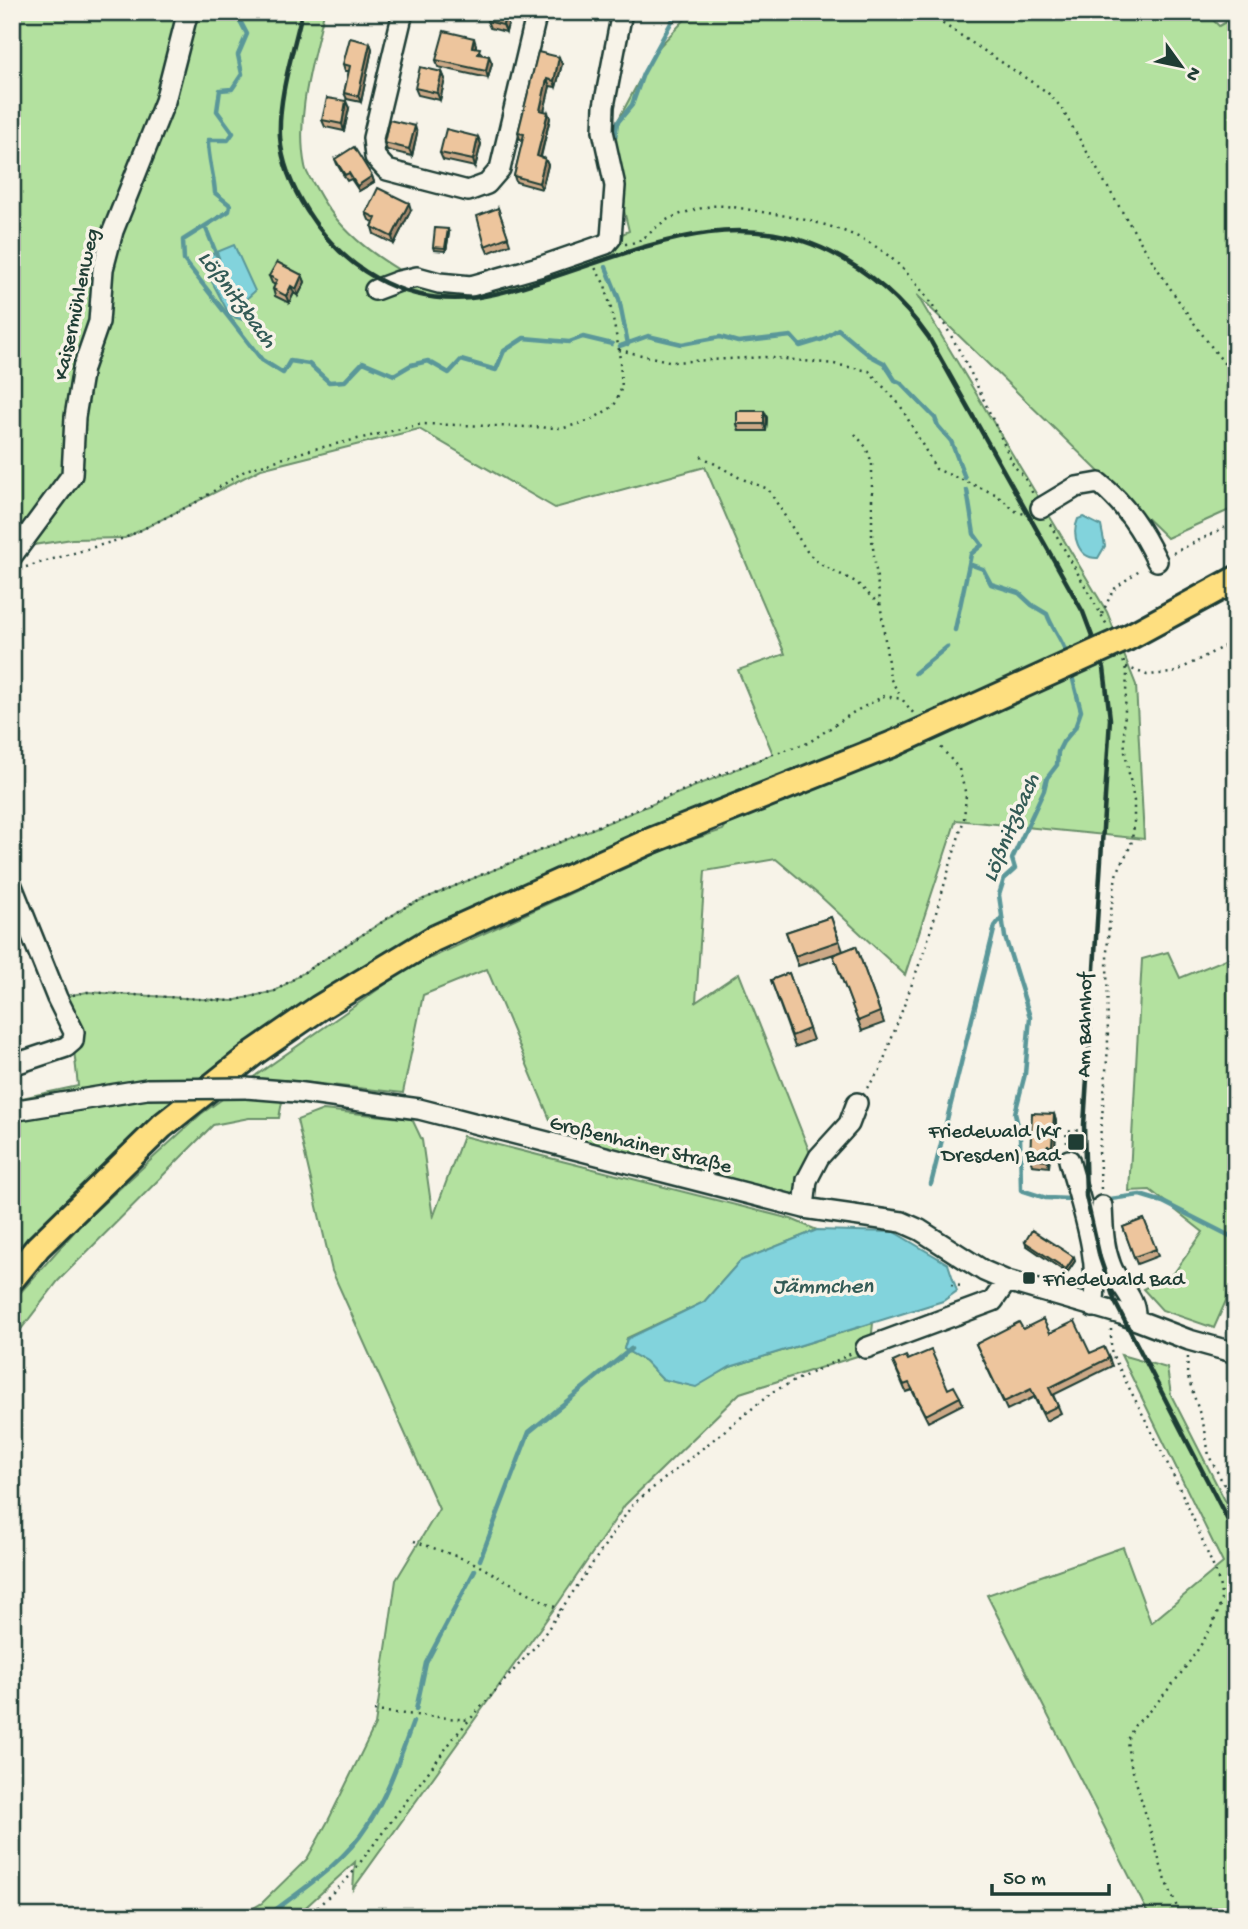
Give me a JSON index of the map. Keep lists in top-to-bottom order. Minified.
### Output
{"streets":{"street":["Kaisermühlenweg","Großenhainer Straße"],"path":["Am Bahnhof"]},"water":["Lößnitzbach","Jämmchen"],"places":{"transit":["Friedewald (Kr Dresden) Bad","Friedewald Bad"]},"scale_bar":"50 m","north":"bottom right"}
